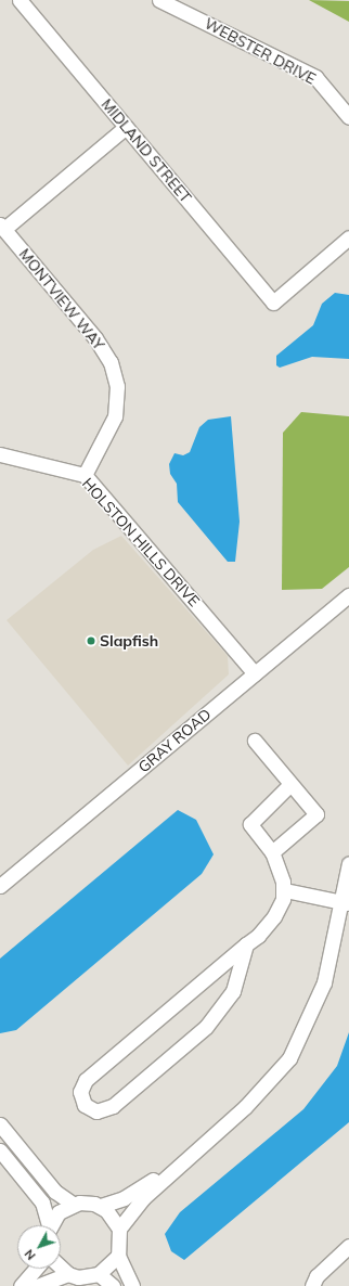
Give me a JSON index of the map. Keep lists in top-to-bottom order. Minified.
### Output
{"streets":{"street":["WEBSTER DRIVE","MIDLAND STREET","MONTVIEW WAY","HOLSTON HILLS DRIVE","GRAY ROAD"]},"crossings":[["MONTVIEW WAY","HOLSTON HILLS DRIVE"],["HOLSTON HILLS DRIVE","GRAY ROAD"]],"places":["Slapfish"],"north":"bottom left"}
